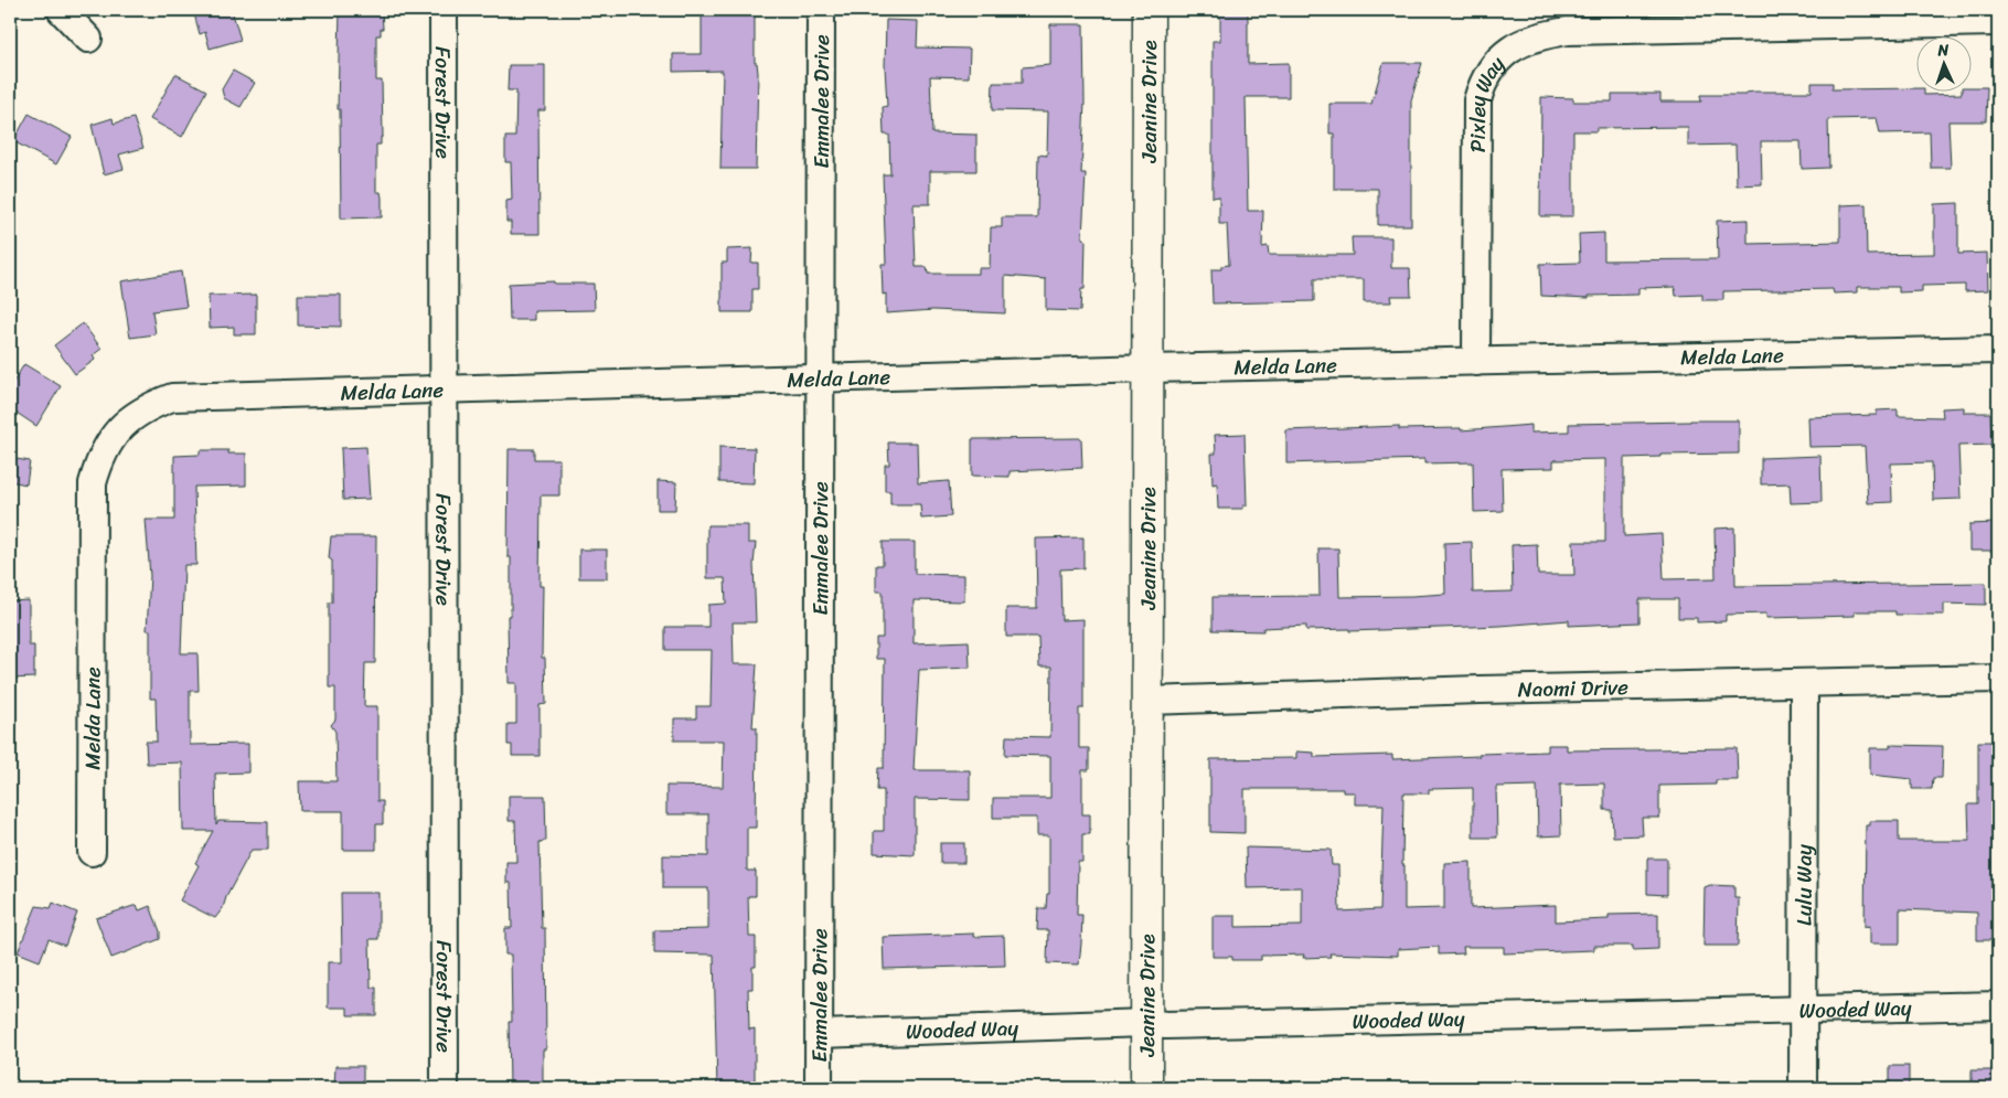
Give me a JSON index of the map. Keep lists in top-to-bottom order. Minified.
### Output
{"streets":{"street":["Forest Drive","Emmalee Drive","Jeanine Drive","Pixley Way","Melda Lane","Naomi Drive","Lulu Way","Wooded Way"]},"crossings":[["Forest Drive","Melda Lane"],["Emmalee Drive","Melda Lane"],["Emmalee Drive","Wooded Way"],["Jeanine Drive","Melda Lane"],["Jeanine Drive","Naomi Drive"],["Jeanine Drive","Wooded Way"],["Pixley Way","Melda Lane"],["Naomi Drive","Lulu Way"],["Lulu Way","Wooded Way"]],"north":"top"}
